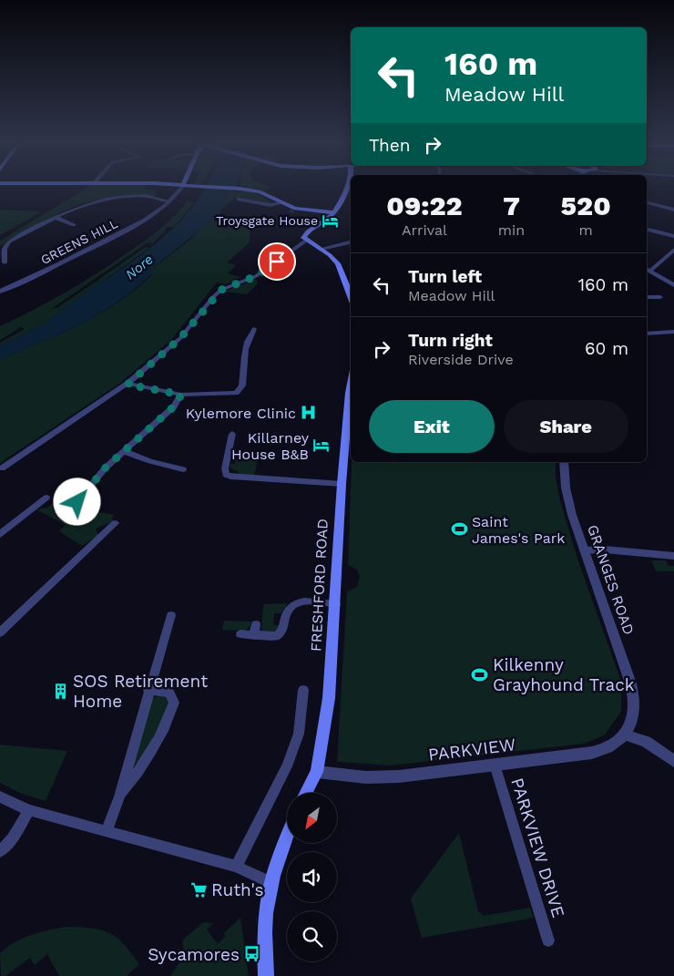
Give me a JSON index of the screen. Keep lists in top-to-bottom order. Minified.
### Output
{"streets":{"main road":["FRESHFORD ROAD"],"street":["GREENS HILL","GRANGES ROAD","PARKVIEW","PARKVIEW DRIVE"]},"crossings":[["GRANGES ROAD","PARKVIEW"],["FRESHFORD ROAD","PARKVIEW"],["PARKVIEW","PARKVIEW DRIVE"]],"water":["Nore"],"places":{"hotel":["Troysgate House","Killarney House B&B"],"hospital":["Kylemore Clinic"],"sports":["Saint James's Park","Kilkenny Grayhound Track"],"building":["SOS Retirement Home"],"supermarket":["Ruth's"],"bus stop":["Sycamores"]},"north":"bottom left","page":{"turn":["160 m","Meadow Hill"],"then":"Then","eta":["09:22","Arrival","7","min","520","m"],"list":[{"name":"Turn left","note":"Meadow Hill","value":"160 m"},{"name":"Turn right","note":"Riverside Drive","value":"60 m"}],"buttons":["Exit","Share"]}}
